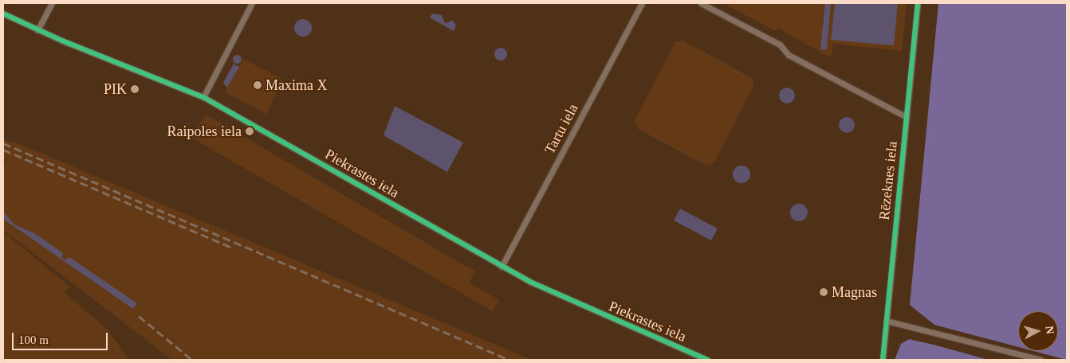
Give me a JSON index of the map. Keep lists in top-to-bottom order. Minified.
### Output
{"streets":{"street":["Tartu iela","Piekrastes iela","Rēzeknes iela"]},"crossings":[["Tartu iela","Piekrastes iela"]],"places":["Maxima X","PIK","Raipoles iela","Magnas"],"scale_bar":"100 m","north":"right"}
